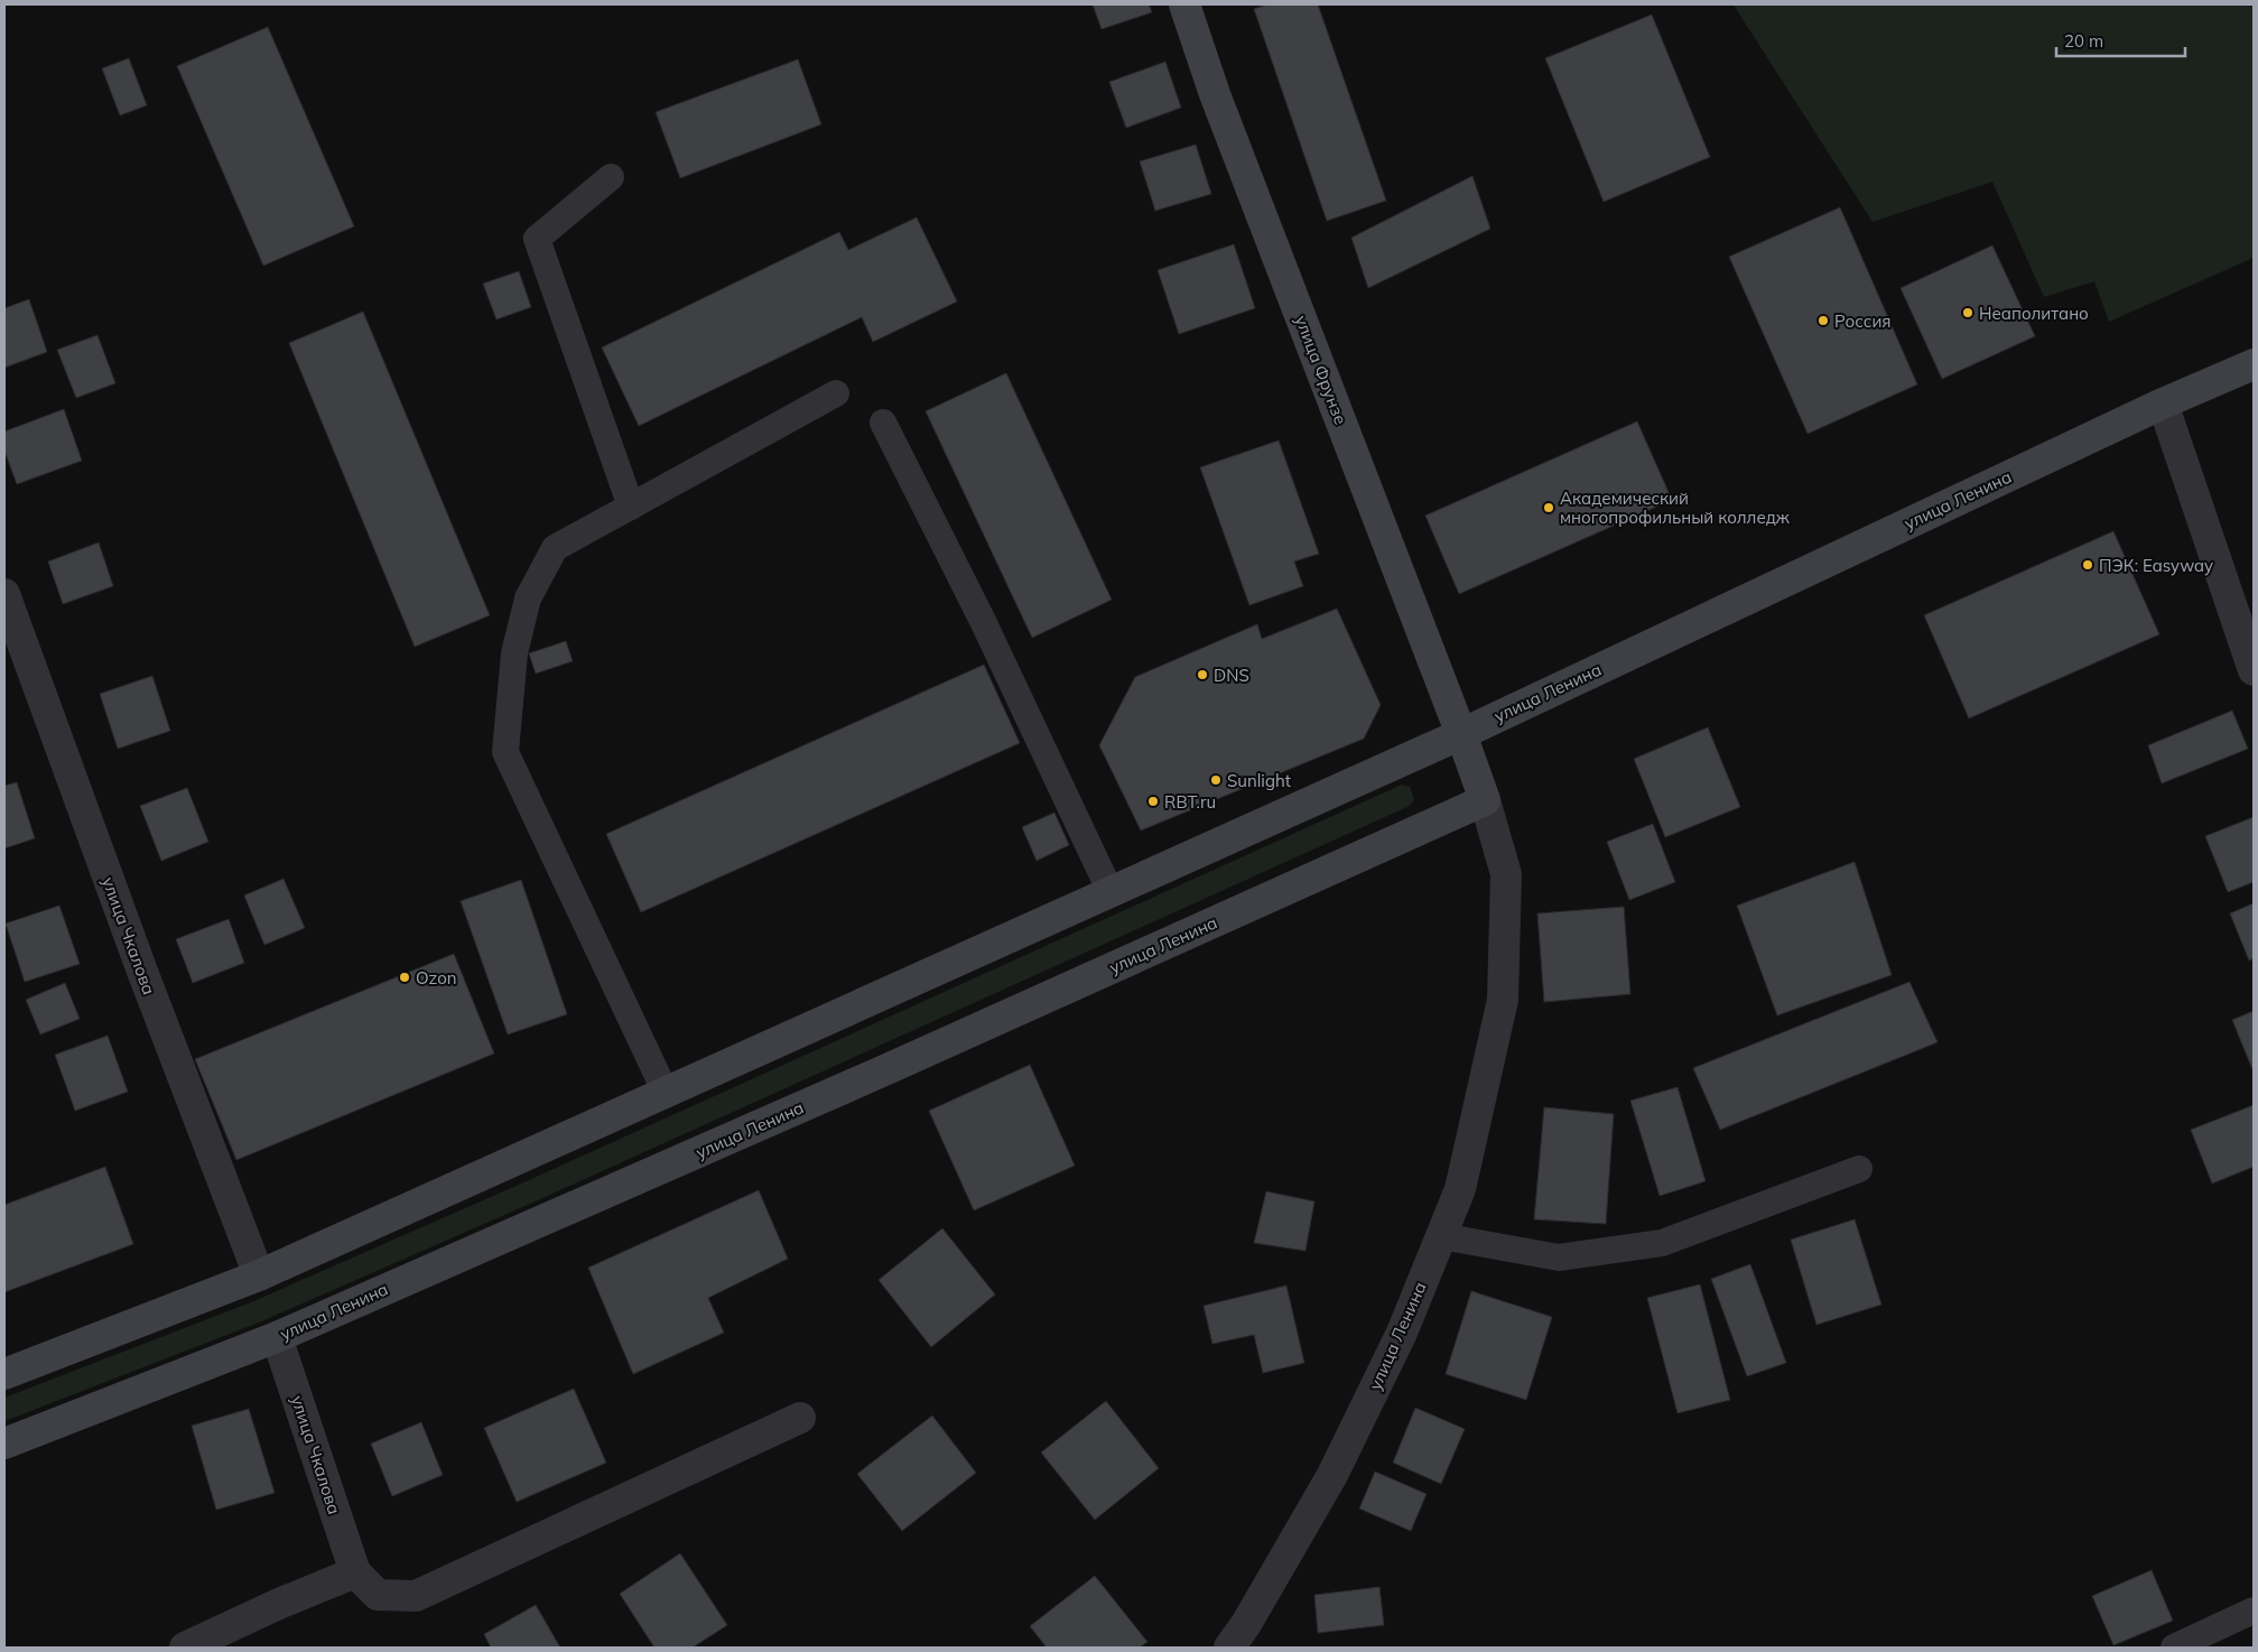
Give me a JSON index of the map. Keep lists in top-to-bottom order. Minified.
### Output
{"streets":{"street":["улица Фрунзе","улица Ленина","улица Чкалова"]},"crossings":[["улица Фрунзе","улица Ленина"],["улица Ленина","улица Чкалова"]],"places":["Неаполитано","Россия","Академический многопрофильный колледж","ПЭК: Easyway","DNS","Sunlight","RBT.ru","Ozon"],"scale_bar":"20 m"}
